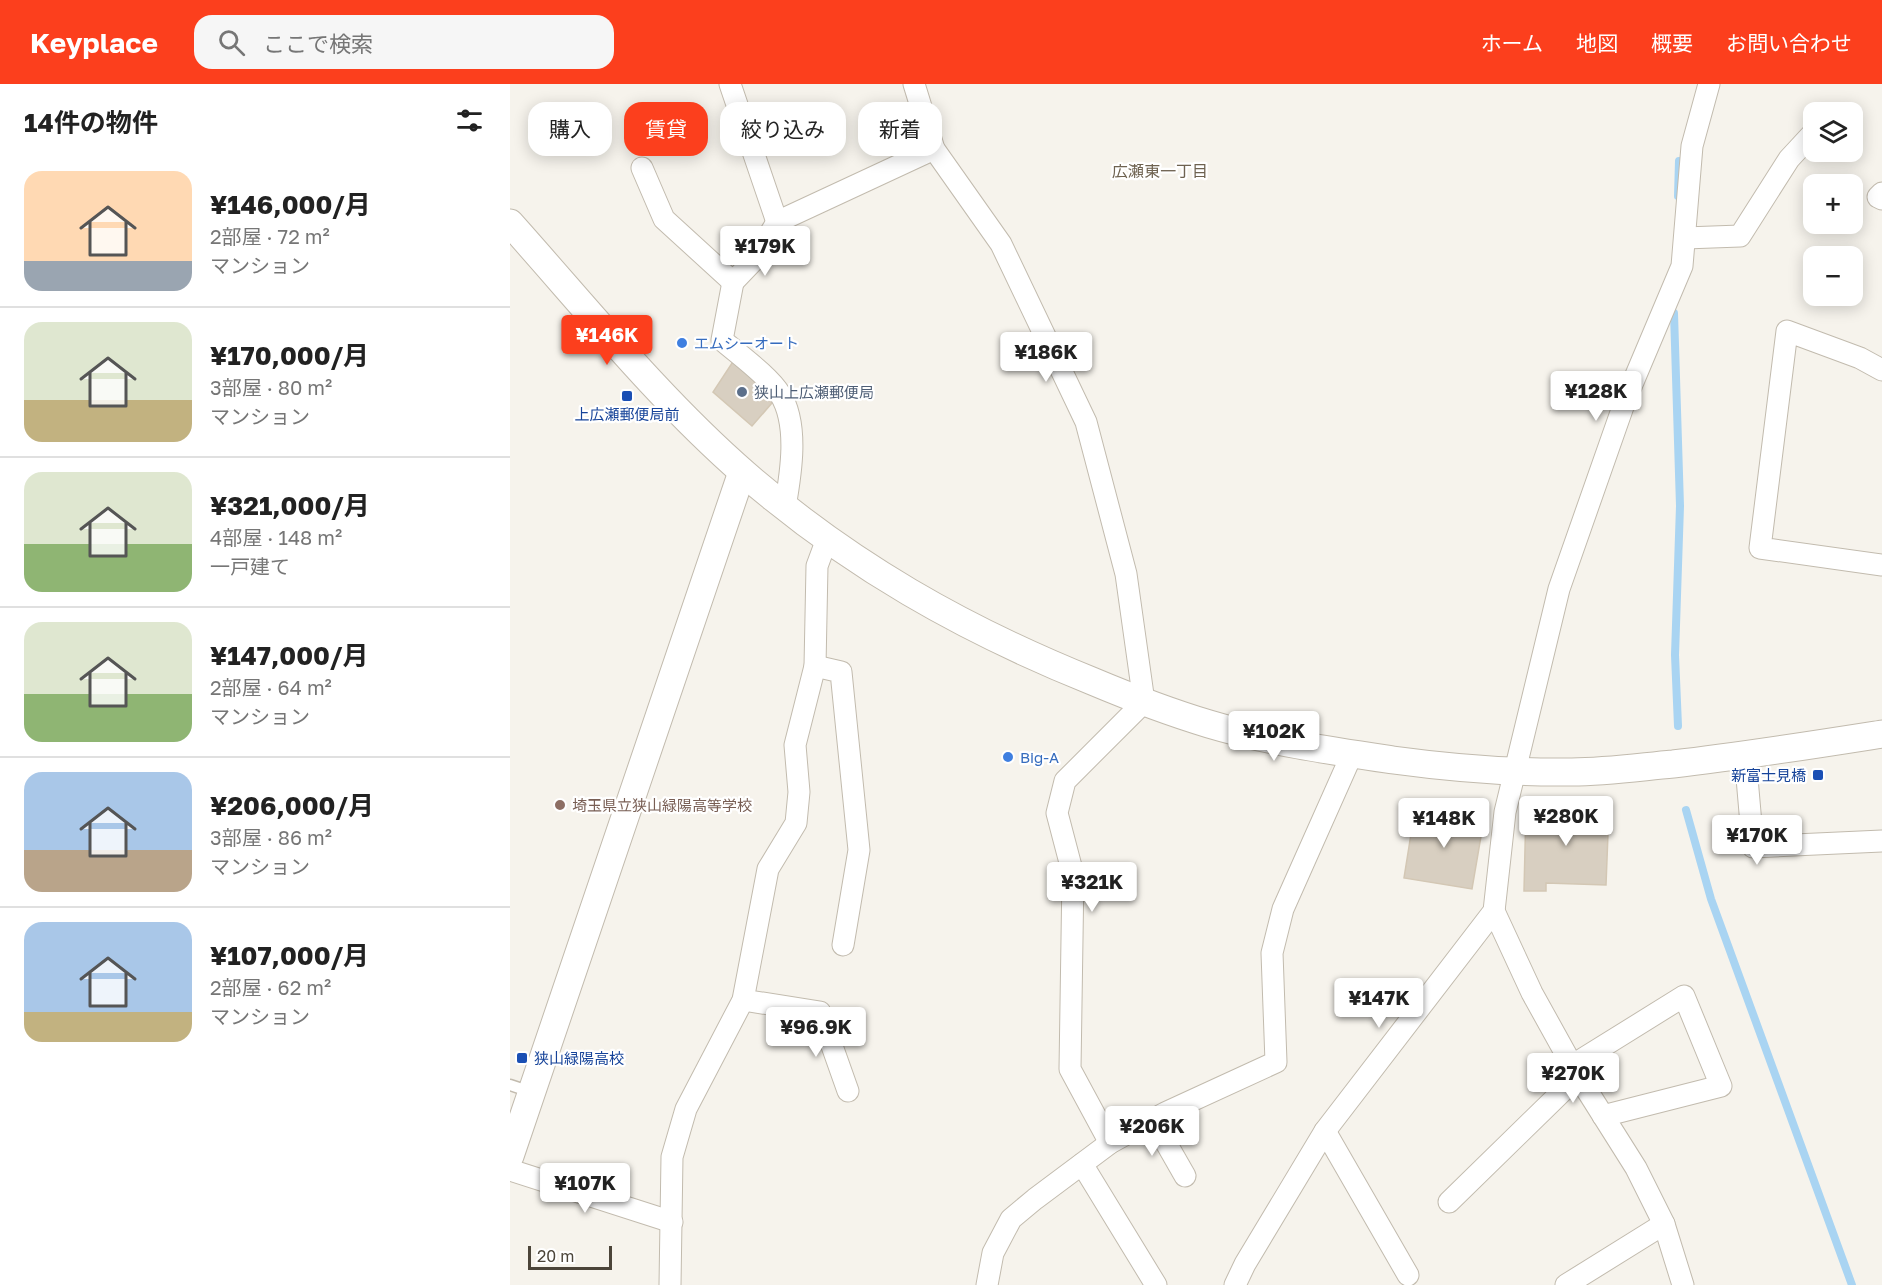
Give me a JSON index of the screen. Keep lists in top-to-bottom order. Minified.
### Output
{"districts":["広瀬東一丁目"],"places":{"other":["エムシーオート","狭山上広瀬郵便局","Big-A","埼玉県立狭山緑陽高等学校"],"transit":["上広瀬郵便局前","新富士見橋","狭山緑陽高校"]},"scale_bar":"20 m","page":{"header":"Keyplace","search":"ここで検索","nav":["ホーム","地図","概要","お問い合わせ"],"heading":"14件の物件","map_buttons":["+","−"],"chip":["購入","賃貸","絞り込み","新着"],"list":[{"name":"¥146,000/月","note":"2部屋 · 72 m² · マンション"},{"name":"¥170,000/月","note":"3部屋 · 80 m² · マンション"},{"name":"¥321,000/月","note":"4部屋 · 148 m² · 一戸建て"},{"name":"¥147,000/月","note":"2部屋 · 64 m² · マンション"},{"name":"¥206,000/月","note":"3部屋 · 86 m² · マンション"},{"name":"¥107,000/月","note":"2部屋 · 62 m² · マンション"}],"price":["¥179K","¥146K","¥186K","¥128K","¥102K","¥280K","¥148K","¥170K","¥321K","¥147K","¥96.9K","¥270K","¥206K","¥107K"],"scale":"20 m"}}
